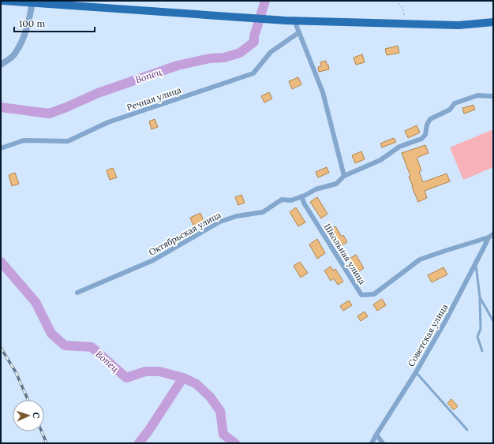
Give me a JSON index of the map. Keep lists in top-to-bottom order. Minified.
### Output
{"streets":{"street":["Речная улица","Октябрьская улица","Школьная улица","Советская улица"]},"crossings":[["Октябрьская улица","Школьная улица"],["Школьная улица","Советская улица"]],"water":["Вопец"],"scale_bar":"100 m","north":"right"}
